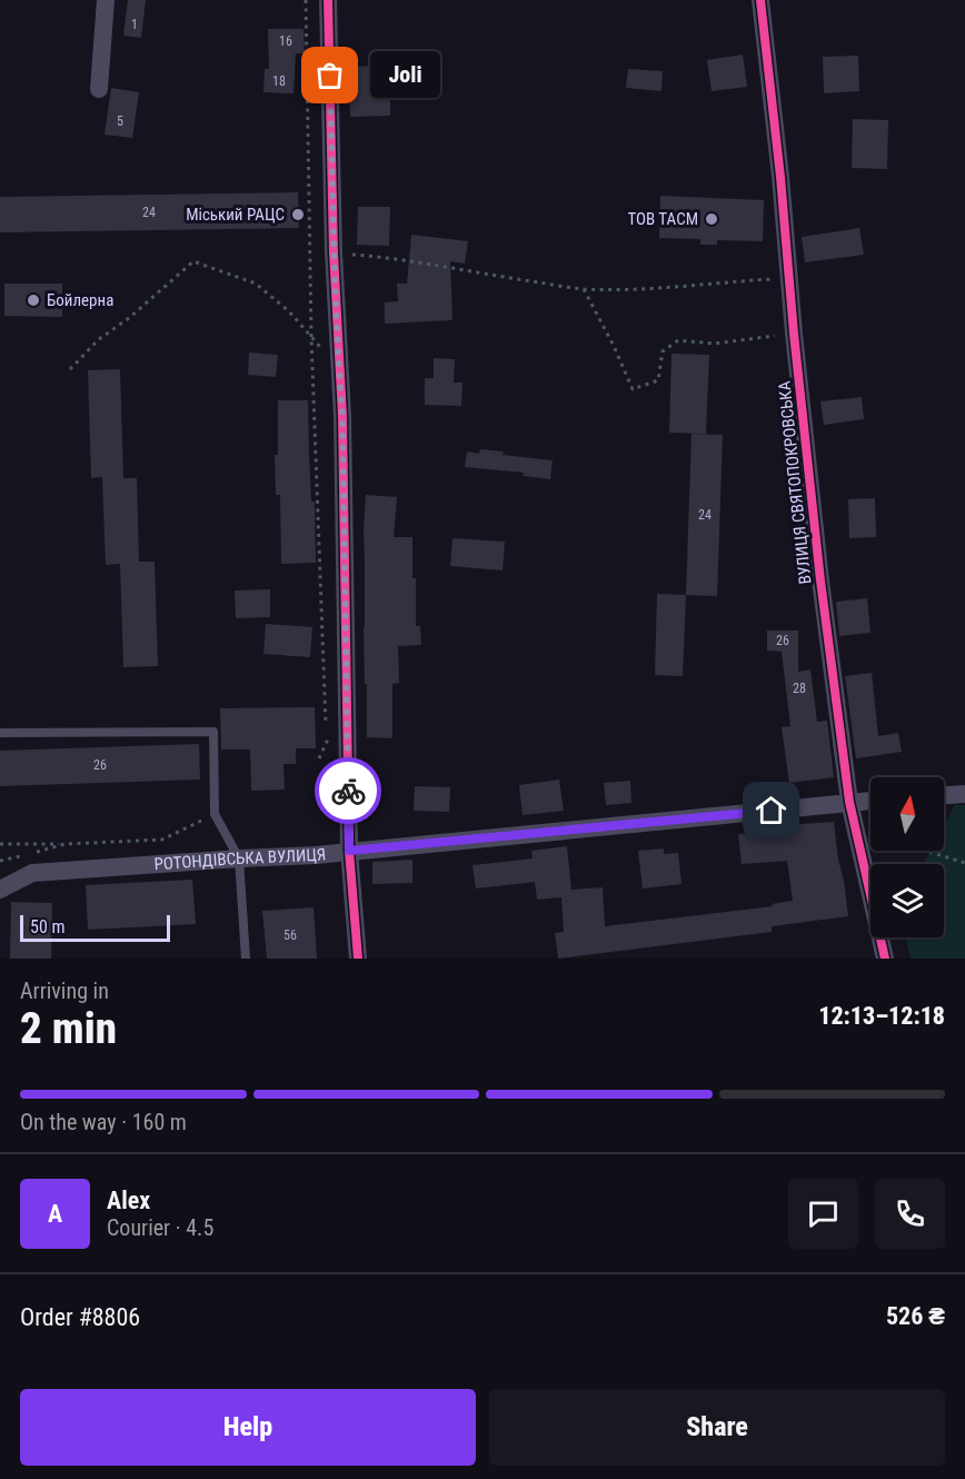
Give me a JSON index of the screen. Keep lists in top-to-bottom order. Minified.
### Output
{"streets":{"street":["ВУЛИЦЯ СВЯТОПОКРОВСЬКА","РОТОНДІВСЬКА ВУЛИЦЯ"]},"crossings":[["ВУЛИЦЯ СВЯТОПОКРОВСЬКА","РОТОНДІВСЬКА ВУЛИЦЯ"]],"places":["Joli","Міський РАЦС","ТОВ ТАСМ","Бойлерна"],"house_numbers":["1","16","18","5","24","24","26","28","26","56"],"scale_bar":"50 m","north":"top","page":{"bubble":"Joli","scale":"50 m","heading":["2 min","Arriving in","12:13–12:18"],"panel":["Alex","Courier · 4.5","Order #8806","526 ₴"],"bar":"On the way · 160 m","round":"A","buttons":["Help","Share"]}}
